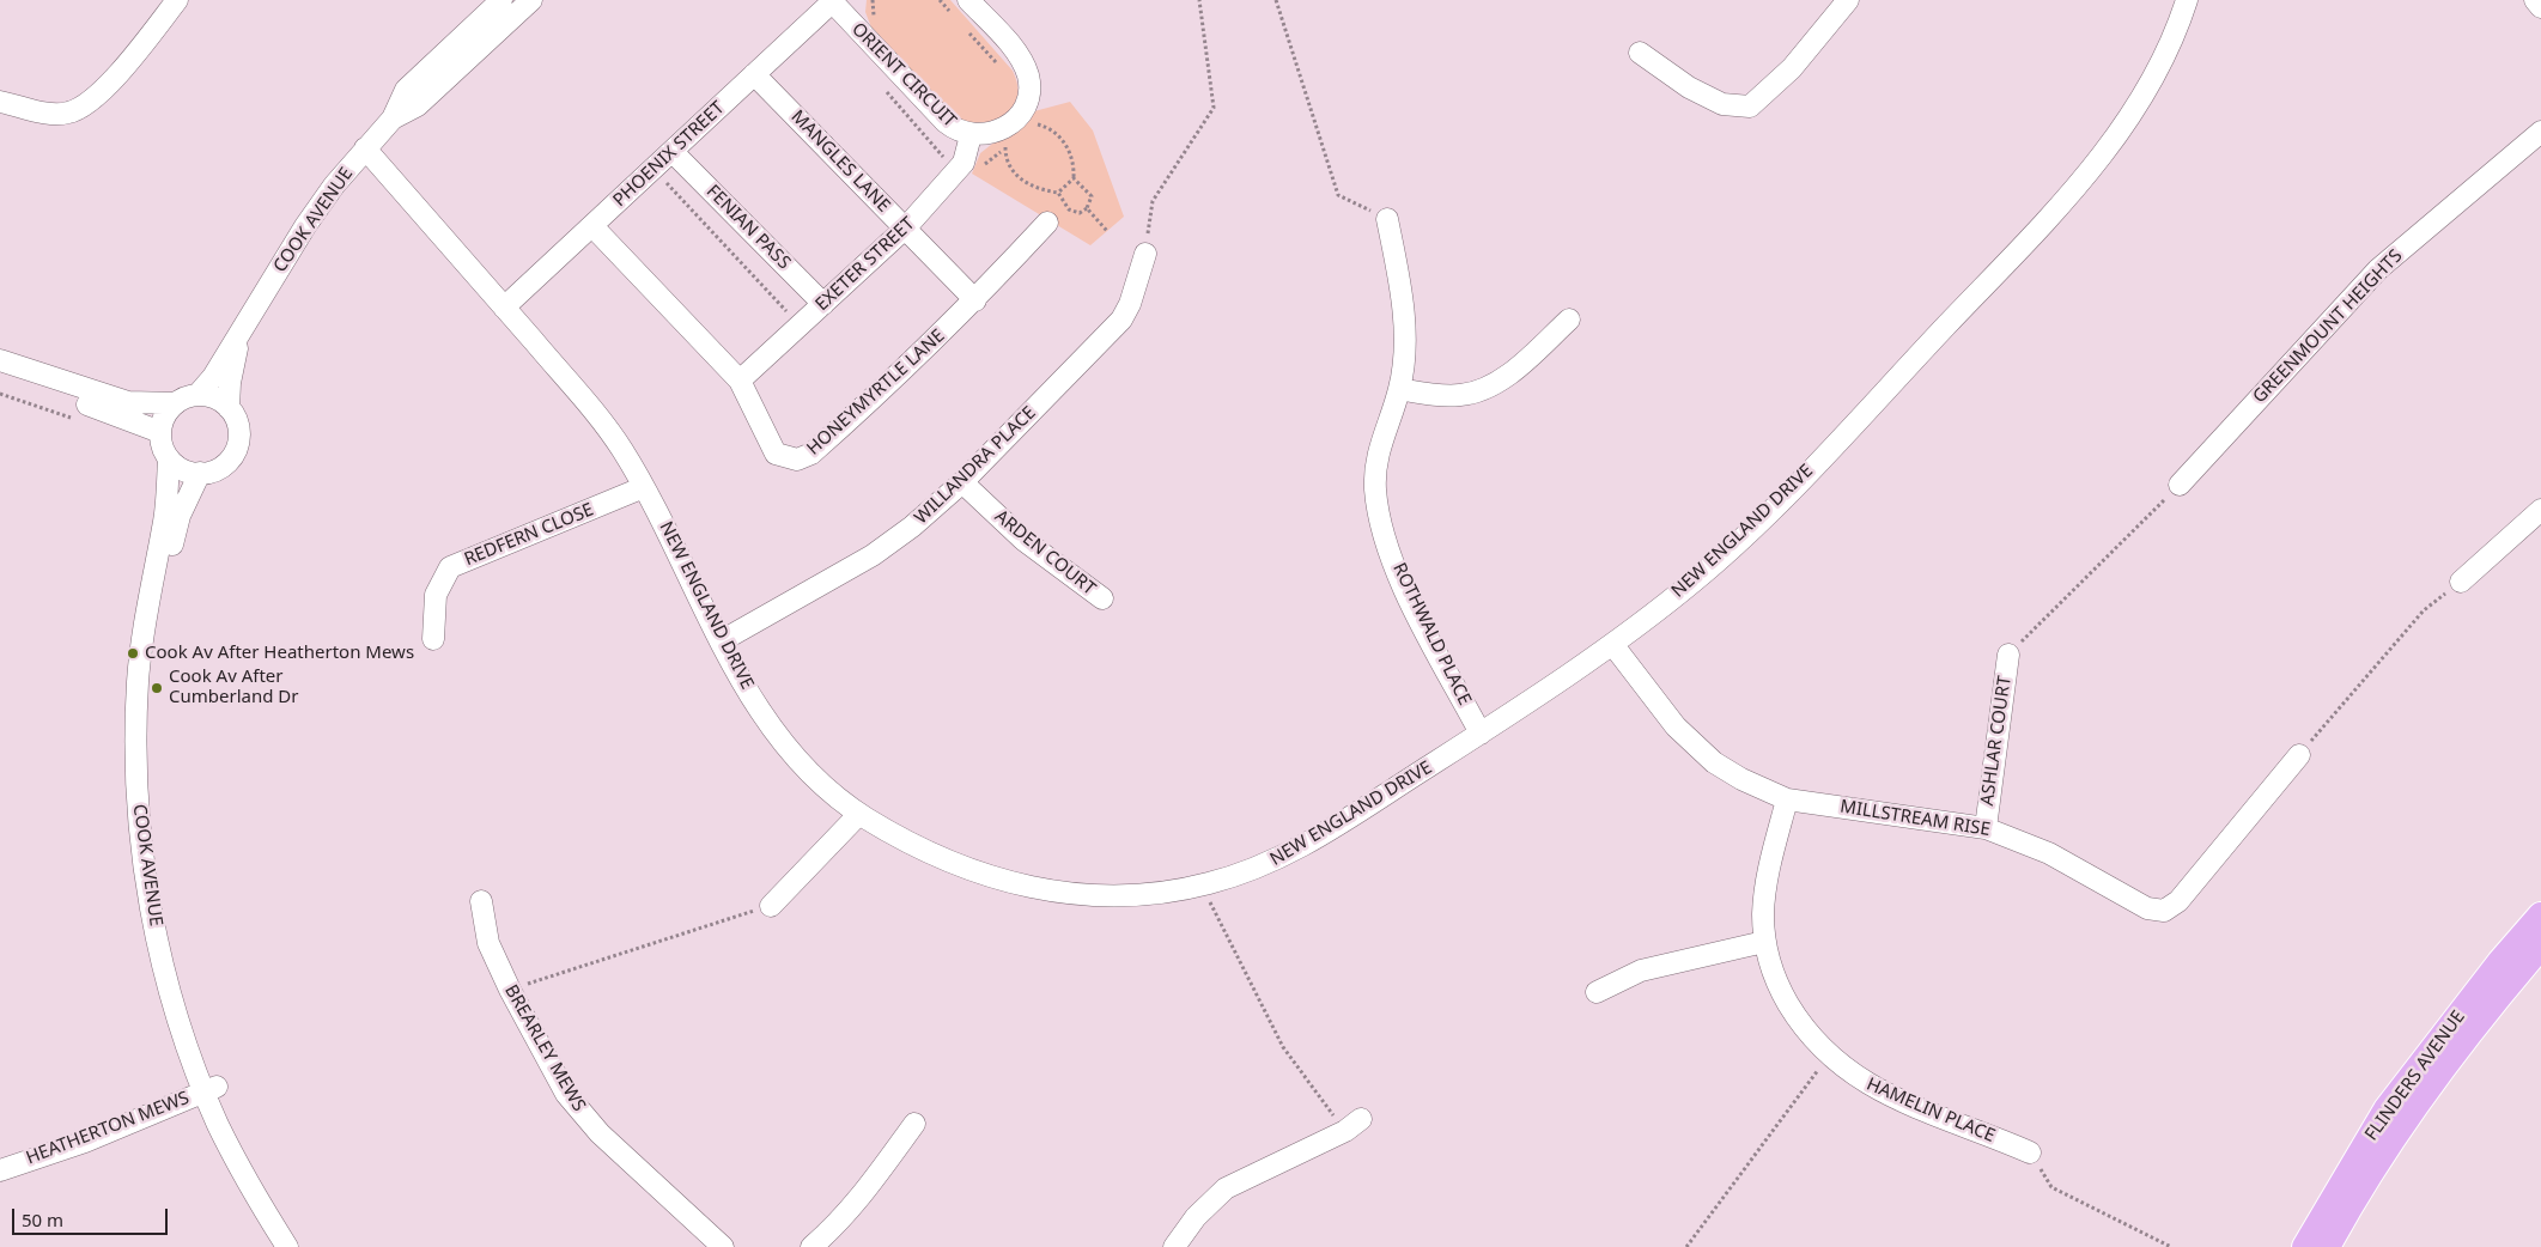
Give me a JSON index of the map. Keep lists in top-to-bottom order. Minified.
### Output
{"streets":{"main road":["FLINDERS AVENUE"],"street":["ORIENT CIRCUIT","PHOENIX STREET","MANGLES LANE","COOK AVENUE","FENIAN PASS","EXETER STREET","GREENMOUNT HEIGHTS","HONEYMYRTLE LANE","WILLANDRA PLACE","NEW ENGLAND DRIVE","REDFERN CLOSE","ARDEN COURT","ROTHWALD PLACE","ASHLAR COURT","MILLSTREAM RISE","BREARLEY MEWS","HAMELIN PLACE","HEATHERTON MEWS"]},"crossings":[["ORIENT CIRCUIT","PHOENIX STREET"],["ORIENT CIRCUIT","EXETER STREET"],["PHOENIX STREET","MANGLES LANE"],["PHOENIX STREET","FENIAN PASS"],["PHOENIX STREET","HONEYMYRTLE LANE"],["PHOENIX STREET","NEW ENGLAND DRIVE"],["MANGLES LANE","EXETER STREET"],["MANGLES LANE","HONEYMYRTLE LANE"],["COOK AVENUE","NEW ENGLAND DRIVE"],["COOK AVENUE","HEATHERTON MEWS"],["FENIAN PASS","EXETER STREET"],["EXETER STREET","HONEYMYRTLE LANE"],["WILLANDRA PLACE","NEW ENGLAND DRIVE"],["WILLANDRA PLACE","ARDEN COURT"],["NEW ENGLAND DRIVE","REDFERN CLOSE"],["NEW ENGLAND DRIVE","ROTHWALD PLACE"],["NEW ENGLAND DRIVE","MILLSTREAM RISE"],["ASHLAR COURT","MILLSTREAM RISE"],["MILLSTREAM RISE","HAMELIN PLACE"]],"places":["Cook Av After Heatherton Mews","Cook Av After Cumberland Dr"],"scale_bar":"50 m"}
